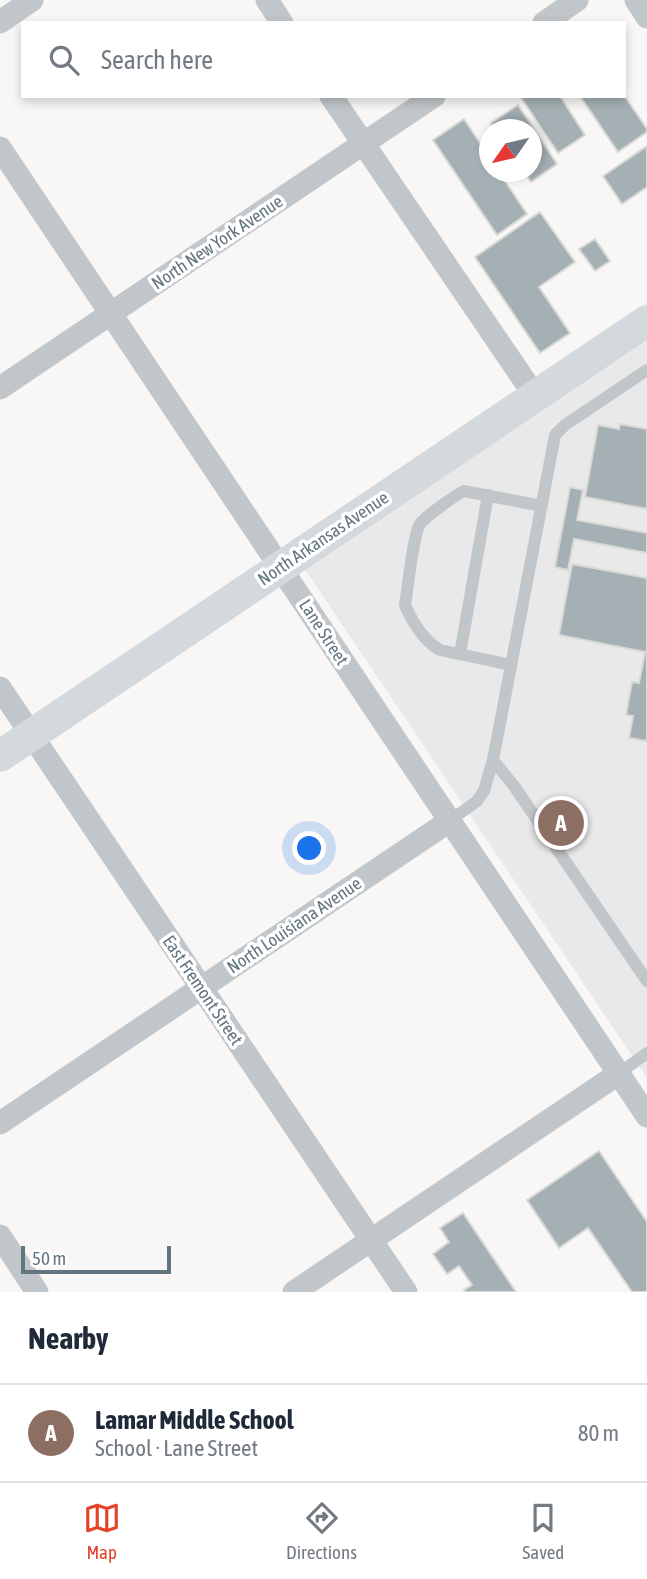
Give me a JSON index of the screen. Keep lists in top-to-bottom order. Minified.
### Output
{"streets":{"main road":["North Arkansas Avenue"],"street":["North New York Avenue","Lane Street","North Louisiana Avenue","East Fremont Street"]},"crossings":[["North New York Avenue","Lane Street"],["North Arkansas Avenue","Lane Street"],["North Arkansas Avenue","East Fremont Street"],["Lane Street","North Louisiana Avenue"],["North Louisiana Avenue","East Fremont Street"]],"scale_bar":"50 m","north":"bottom left","page":{"search":"Search here","pins":"A","scale":"50 m","heading":"Nearby","list":[{"mark":"A","name":"Lamar Middle School","note":"School · Lane Street","value":"80 m"}],"nav":["Map","Directions","Saved"]}}
